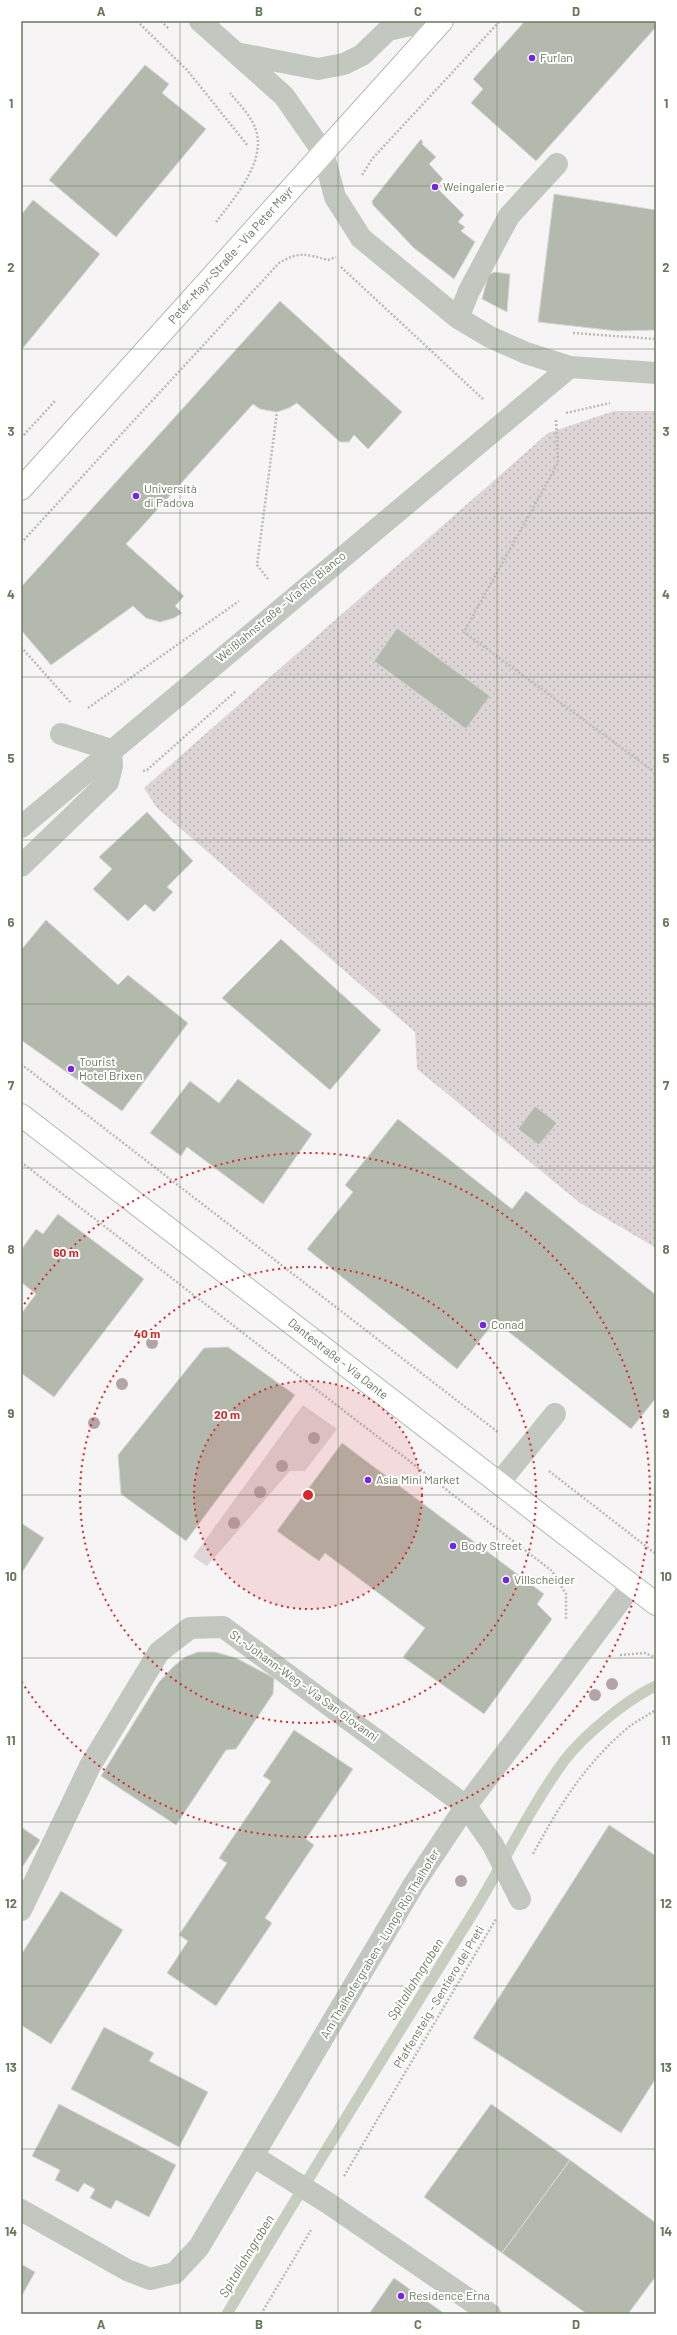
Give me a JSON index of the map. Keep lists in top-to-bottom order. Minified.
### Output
{"streets":{"main road":["Peter-Mayr-Straße - Via Peter Mayr","Dantestraße - Via Dante"],"street":["Weißlahnstraße - Via Rio Bianco","St.-Johann-Weg - Via San Giovanni","Am Thalhofergraben - Lungo Rio Thalhofer"],"path":["Pfaffensteig - Sentiero dei Preti"]},"crossings":[["Dantestraße - Via Dante","Am Thalhofergraben - Lungo Rio Thalhofer"],["St.-Johann-Weg - Via San Giovanni","Am Thalhofergraben - Lungo Rio Thalhofer"],["St.-Johann-Weg - Via San Giovanni","Pfaffensteig - Sentiero dei Preti"]],"water":["Spitallahngraben"],"places":["Furlan","Weingalerie","Università di Padova","Tourist Hotel Brixen","Conad","Asia Mini Market","Body Street","Villscheider","Residence Erna"],"grid":{"columns":["A","B","C","D"],"rows":["1","2","3","4","5","6","7","8","9","10","11","12","13","14"]},"rings":["60 m","40 m","20 m"]}
